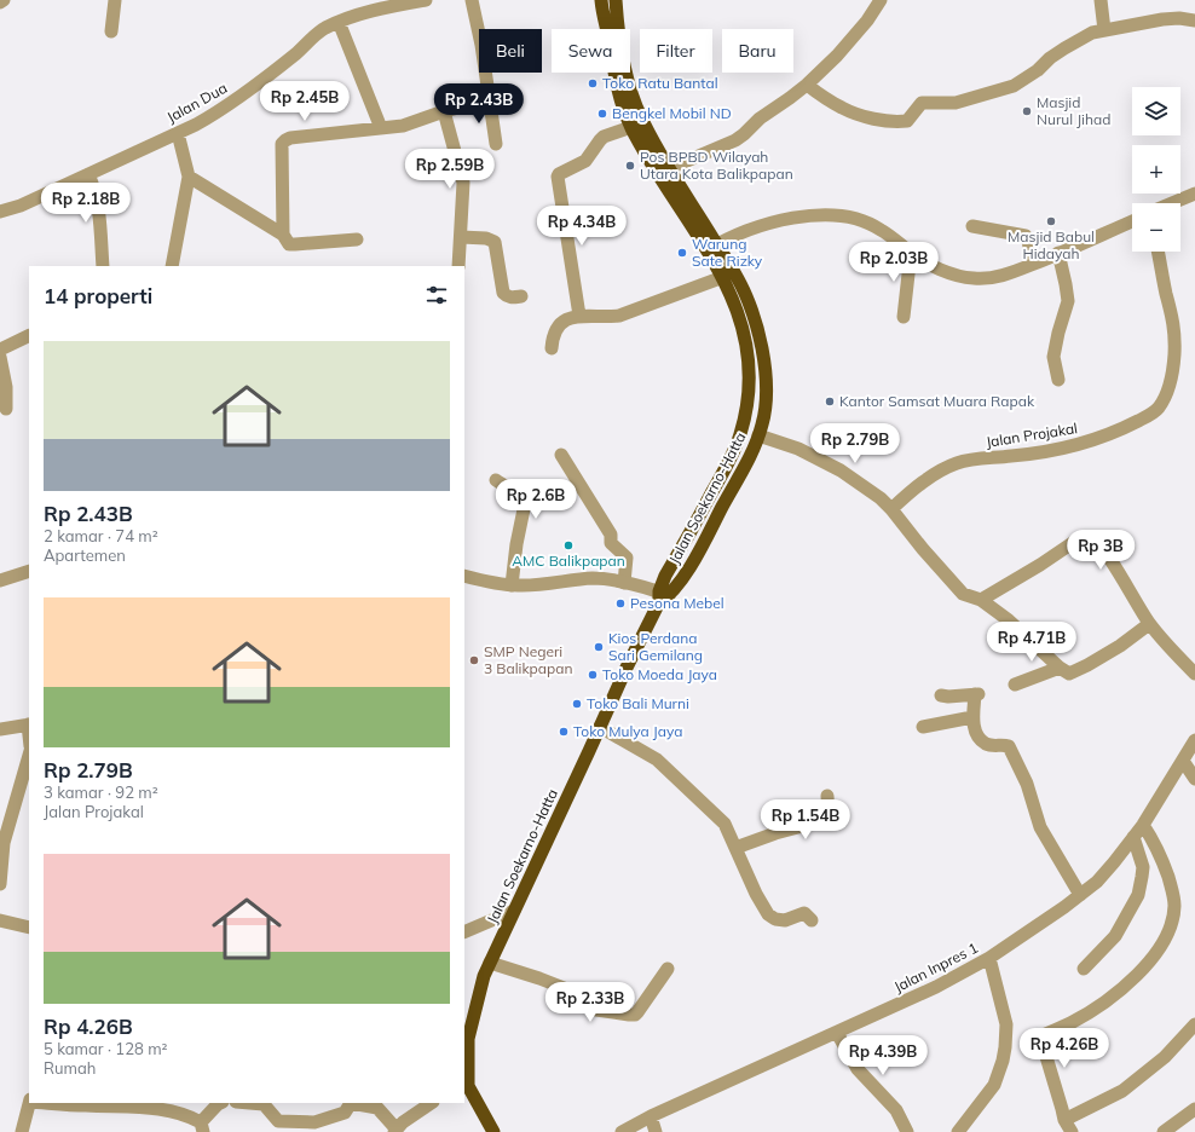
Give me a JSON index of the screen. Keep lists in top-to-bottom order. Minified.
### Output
{"streets":{"highway":["Jalan Soekarno-Hatta"],"street":["Jalan Dua","Jalan Projakal","Jalan Inpres 1"]},"places":["Toko Ratu Bantal","Masjid Nurul Jihad","Bengkel Mobil ND","Pos BPBD Wilayah Utara Kota Balikpapan","Masjid Babul Hidayah","Warung Sate Rizky","Kantor Samsat Muara Rapak","AMC Balikpapan","Pesona Mebel","Kios Perdana Sari Gemilang","SMP Negeri 3 Balikpapan","Toko Moeda Jaya","Toko Bali Murni","Toko Mulya Jaya"],"page":{"chip":["Beli","Sewa","Filter","Baru"],"price":["Rp 2.45B","Rp 2.43B","Rp 2.59B","Rp 2.18B","Rp 4.34B","Rp 2.03B","Rp 2.79B","Rp 2.6B","Rp 3B","Rp 4.71B","Rp 1.54B","Rp 2.33B","Rp 4.26B","Rp 4.39B"],"map_buttons":["+","−"],"heading":"14 properti","list":[{"name":"Rp 2.43B","note":"2 kamar · 74 m² · Apartemen"},{"name":"Rp 2.79B","note":"3 kamar · 92 m² · Jalan Projakal"},{"name":"Rp 4.26B","note":"5 kamar · 128 m² · Rumah"}]}}
